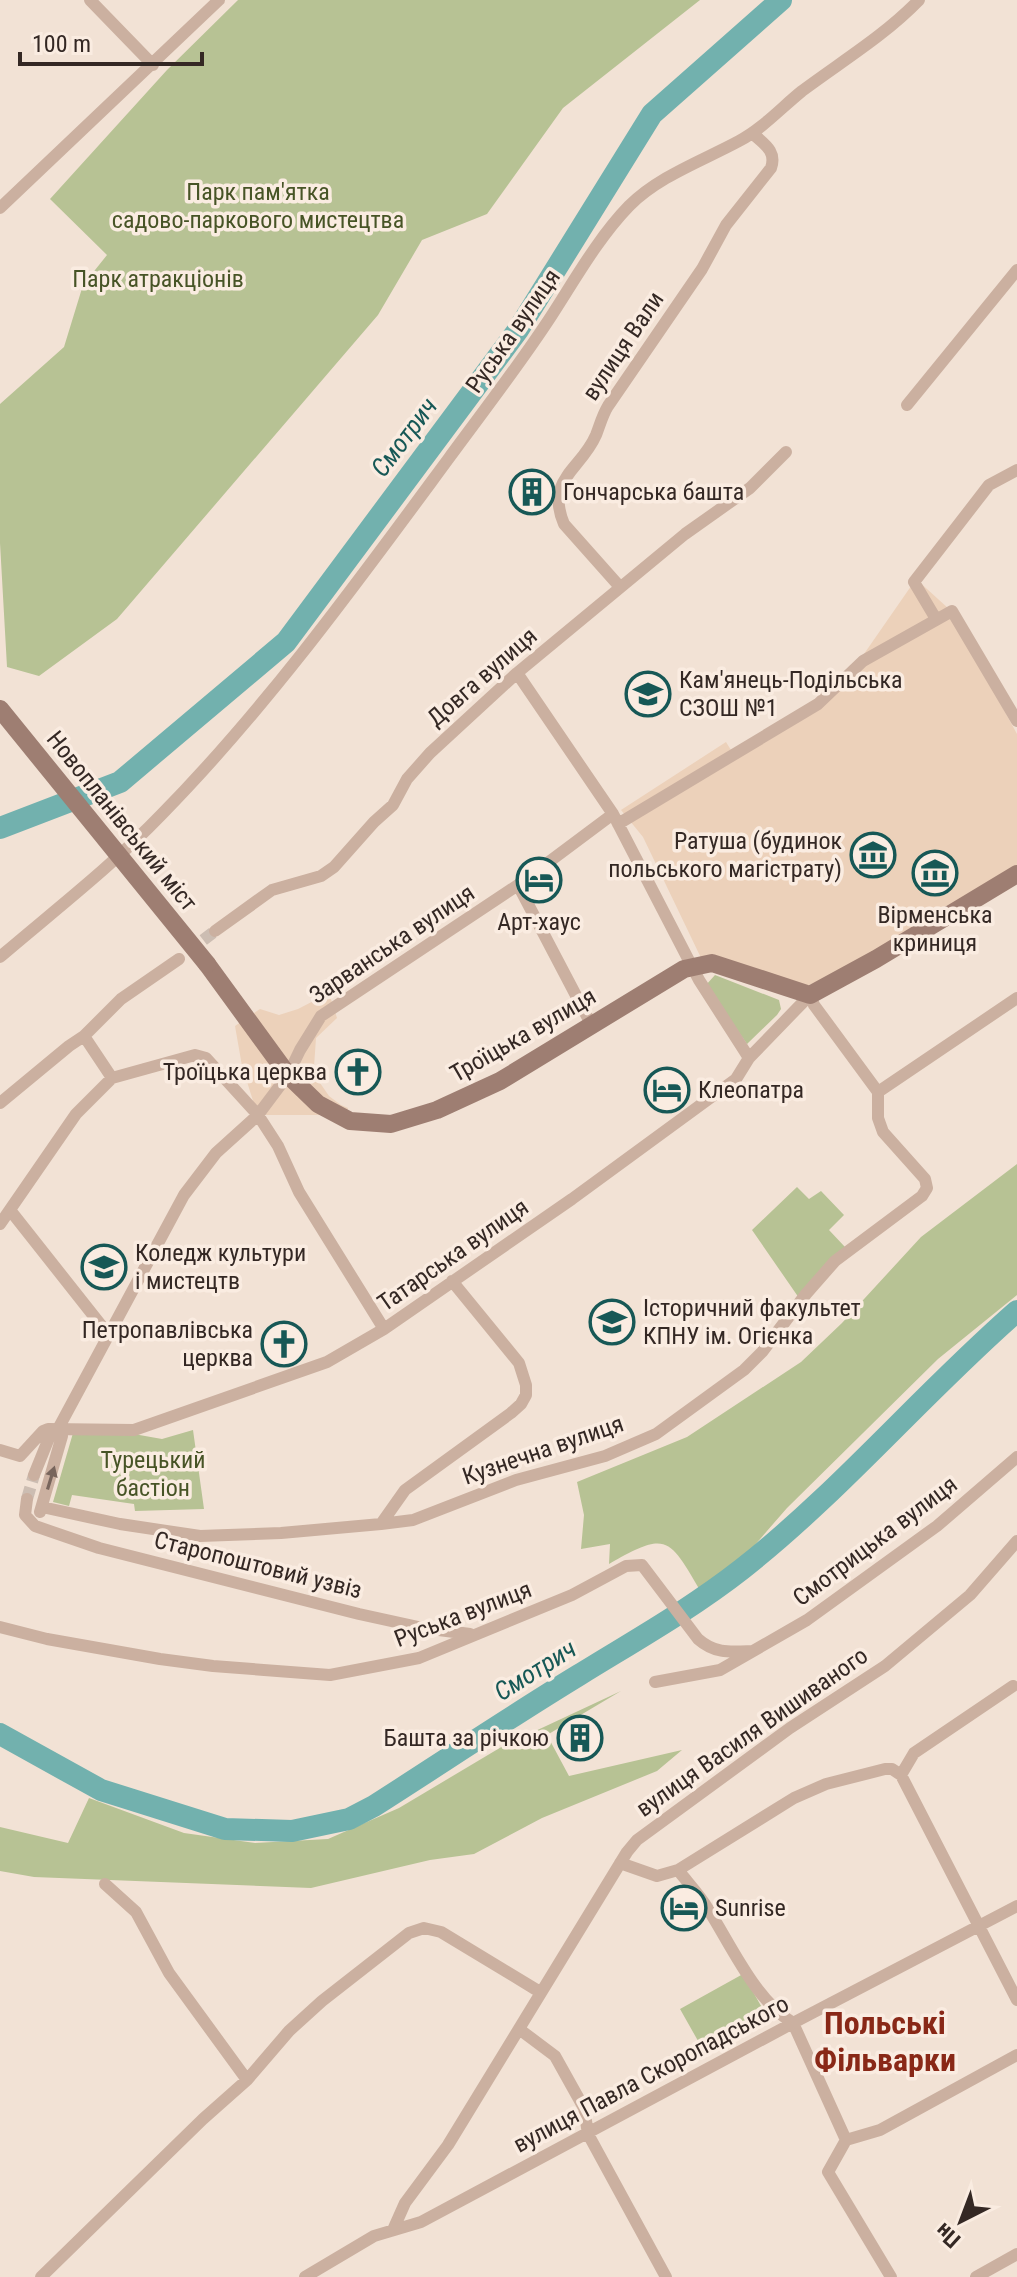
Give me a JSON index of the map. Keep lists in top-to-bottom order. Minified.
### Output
{"streets":{"main road":["Новопланівський міст","Троїцька вулиця"],"street":["Руська вулиця","вулиця Вали","Довга вулиця","Зарванська вулиця","Татарська вулиця","Кузнечна вулиця","Смотрицька вулиця","Старопоштовий узвіз","вулиця Василя Вишиваного","вулиця Павла Скоропадського"]},"crossings":[["Руська вулиця","вулиця Вали"],["Руська вулиця","Смотрицька вулиця"],["Руська вулиця","Старопоштовий узвіз"],["вулиця Вали","Довга вулиця"],["Новопланівський міст","Зарванська вулиця"],["Новопланівський міст","Троїцька вулиця"],["Зарванська вулиця","Троїцька вулиця"],["Зарванська вулиця","Татарська вулиця"],["Татарська вулиця","Кузнечна вулиця"],["вулиця Василя Вишиваного","вулиця Павла Скоропадського"]],"districts":["Польські Фільварки"],"water":["Смотрич"],"parks":["Парк пам'ятка садово-паркового мистецтва","Парк атракціонів","Турецький бастіон"],"places":{"building":["Гончарська башта","Башта за річкою"],"school or university":["Кам'янець-Подільська СЗОШ №1","Коледж культури і мистецтв","Історичний факультет КПНУ ім. Огієнка"],"museum":["Ратуша (будинок польського магістрату)","Вірменська криниця"],"hotel":["Арт-хаус","Клеопатра","Sunrise"],"church":["Троїцька церква","Петропавлівська церква"]},"scale_bar":"100 m","north":"bottom left"}
